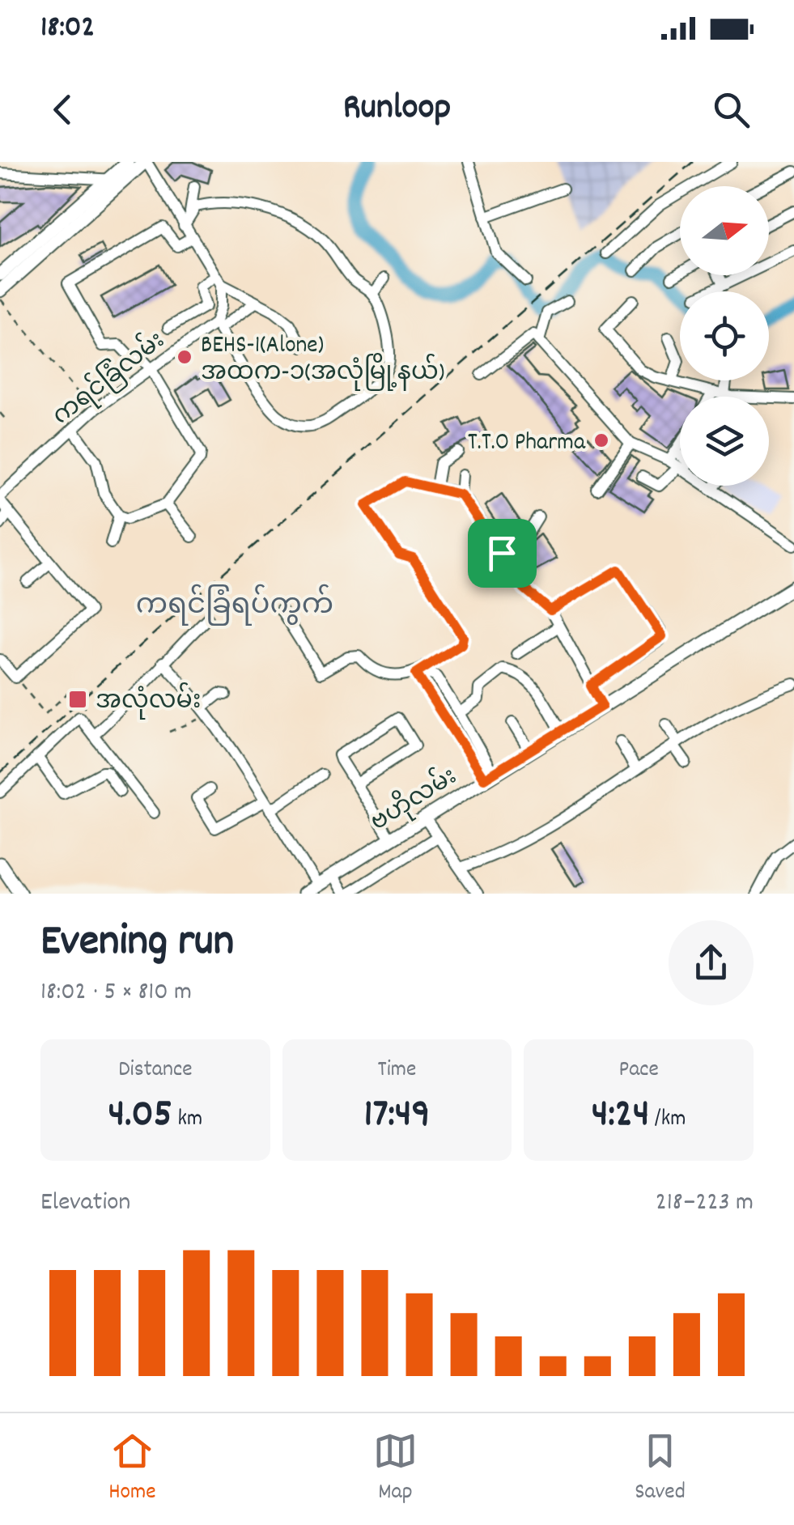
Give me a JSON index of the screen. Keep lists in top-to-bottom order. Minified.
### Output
{"streets":{"main road":["ဗဟိုလမ်း"],"street":["ကရင်ခြံလမ်း"]},"districts":["ကရင်ခြံရပ်ကွက်"],"places":{"other":["BEHS-1(Alone) အထက-၁(အလုံမြို့နယ်)","T.T.O Pharma"],"transit":["အလုံလမ်း"]},"north":"right","page":{"status":"18:02","header":"Runloop","heading":["Evening run","18:02 · 5 × 810 m"],"stats":[["Distance","4.05 km"],["Time","17:49"],["Pace","4:24 /km"]],"chart":["Elevation","218–223 m"],"tabs":["Home","Map","Saved"]}}
